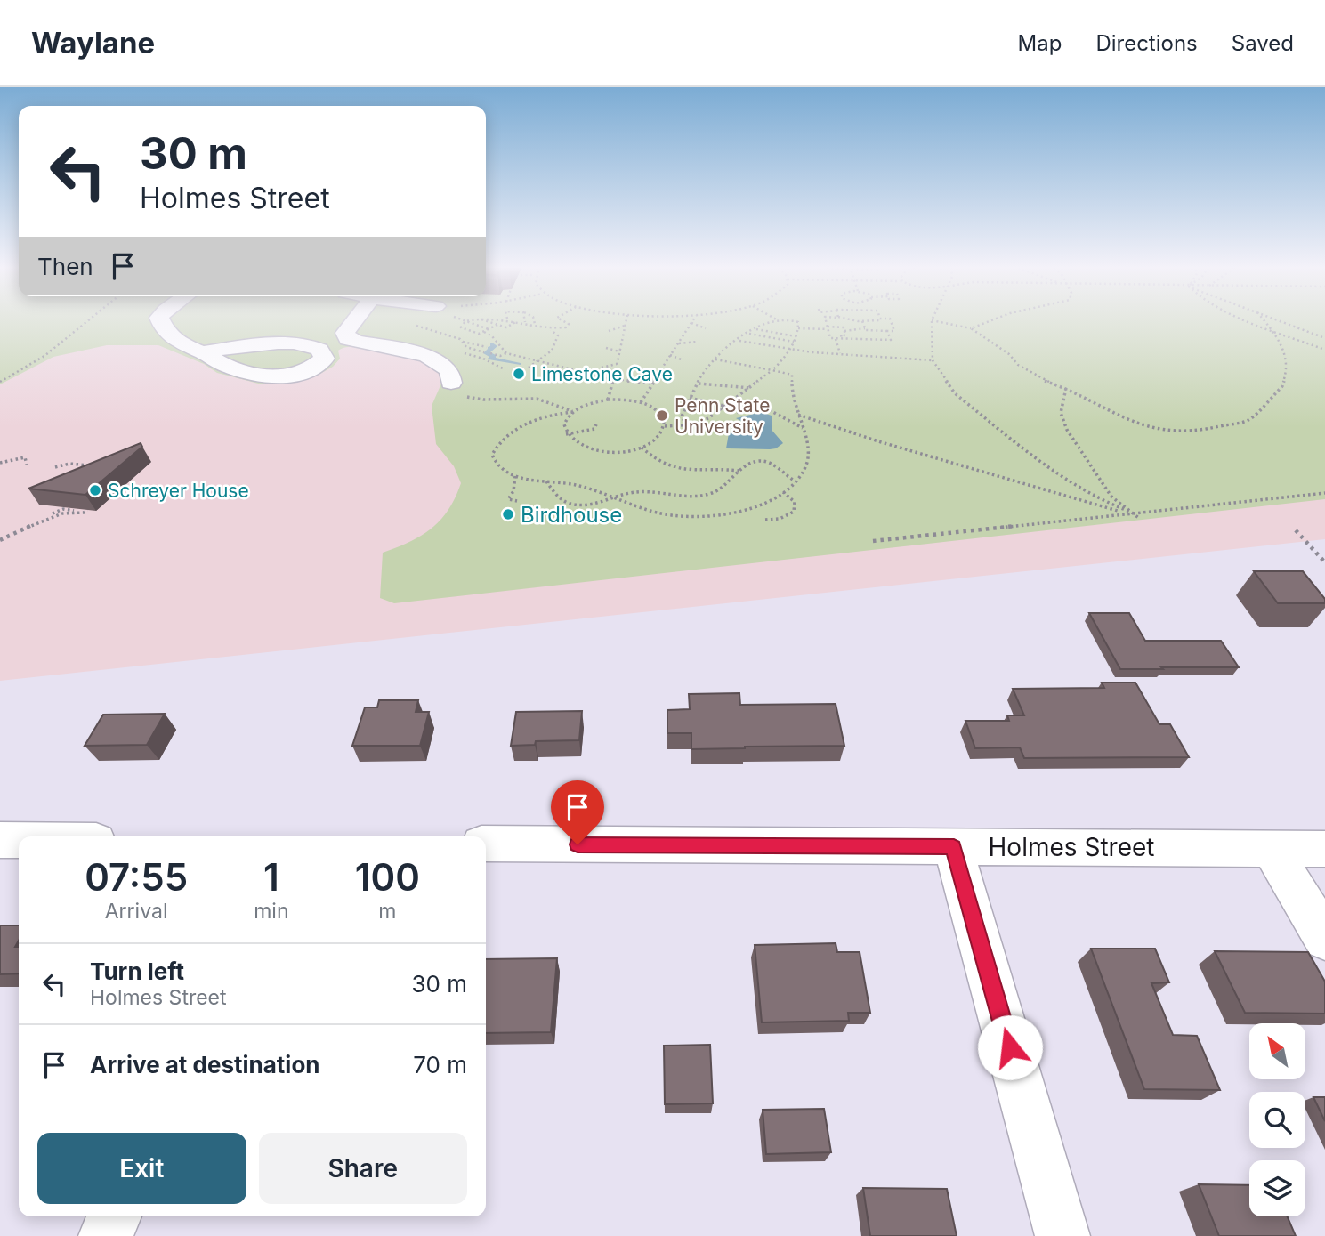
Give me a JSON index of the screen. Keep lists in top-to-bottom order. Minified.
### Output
{"streets":{"street":["Holmes Street"]},"places":["Limestone Cave","Penn State University","Schreyer House","Birdhouse"],"north":"top left","page":{"header":"Waylane","nav":["Map","Directions","Saved"],"turn":["30 m","Holmes Street"],"then":"Then","eta":["07:55","Arrival","1","min","100","m"],"list":[{"name":"Turn left","note":"Holmes Street","value":"30 m"},{"name":"Arrive at destination","value":"70 m"}],"buttons":["Exit","Share"]}}
